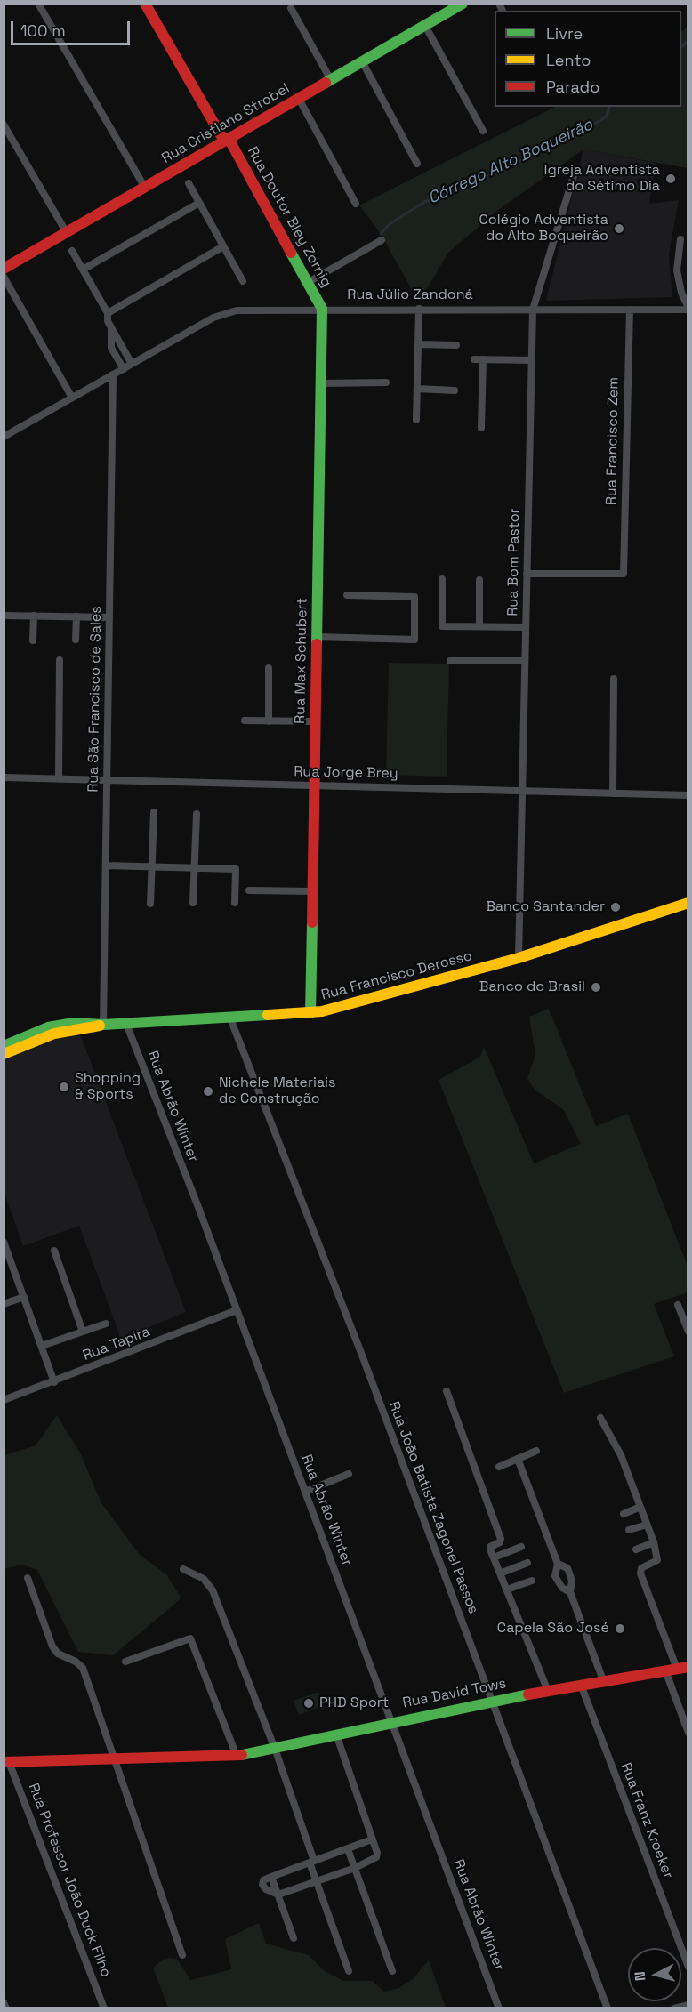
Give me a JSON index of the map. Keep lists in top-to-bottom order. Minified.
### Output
{"streets":{"street":["Rua Cristiano Strobel","Rua Doutor Bley Zornig","Rua Júlio Zandoná","Rua Francisco Zem","Rua Bom Pastor","Rua Max Schubert","Rua São Francisco de Sales","Rua Jorge Brey","Rua Francisco Derosso","Rua Abrão Winter","Rua Tapira","Rua João Batista Zagonel Passos","Rua David Tows","Rua Franz Kroeker","Rua Professor João Duck Filho"]},"crossings":[["Rua Cristiano Strobel","Rua Doutor Bley Zornig"],["Rua Doutor Bley Zornig","Rua Júlio Zandoná"],["Rua Doutor Bley Zornig","Rua Max Schubert"],["Rua Júlio Zandoná","Rua Francisco Zem"],["Rua Júlio Zandoná","Rua Bom Pastor"],["Rua Júlio Zandoná","Rua Max Schubert"],["Rua Júlio Zandoná","Rua São Francisco de Sales"],["Rua Francisco Zem","Rua Bom Pastor"],["Rua Bom Pastor","Rua Jorge Brey"],["Rua Bom Pastor","Rua Francisco Derosso"],["Rua Max Schubert","Rua Jorge Brey"],["Rua Max Schubert","Rua Francisco Derosso"],["Rua São Francisco de Sales","Rua Jorge Brey"],["Rua São Francisco de Sales","Rua Francisco Derosso"],["Rua Francisco Derosso","Rua Abrão Winter"],["Rua Francisco Derosso","Rua João Batista Zagonel Passos"],["Rua Abrão Winter","Rua Tapira"],["Rua Abrão Winter","Rua David Tows"],["Rua João Batista Zagonel Passos","Rua David Tows"],["Rua David Tows","Rua Franz Kroeker"],["Rua David Tows","Rua Professor João Duck Filho"]],"water":["Córrego Alto Boqueirão"],"places":["Igreja Adventista do Sétimo Dia","Colégio Adventista do Alto Boqueirão","Banco Santander","Banco do Brasil","Shopping & Sports","Nichele Materiais de Construção","Capela São José","PHD Sport"],"legend":["Livre","Lento","Parado"],"scale_bar":"100 m","north":"left"}
